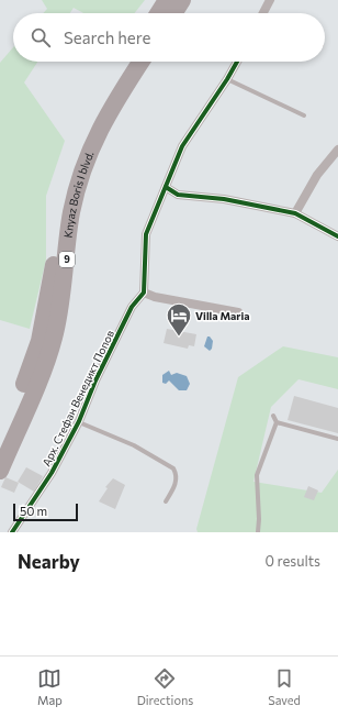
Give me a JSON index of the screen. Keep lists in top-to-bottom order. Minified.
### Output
{"streets":{"highway":["Knyaz Boris I blvd.","9"],"street":["Арх. Стефан Венедикт Попов"]},"places":{"hotel":["Villa Maria"]},"scale_bar":"50 m","page":{"search":"Search here","scale":"50 m","heading":["Nearby","0 results"],"nav":["Map","Directions","Saved"]}}
